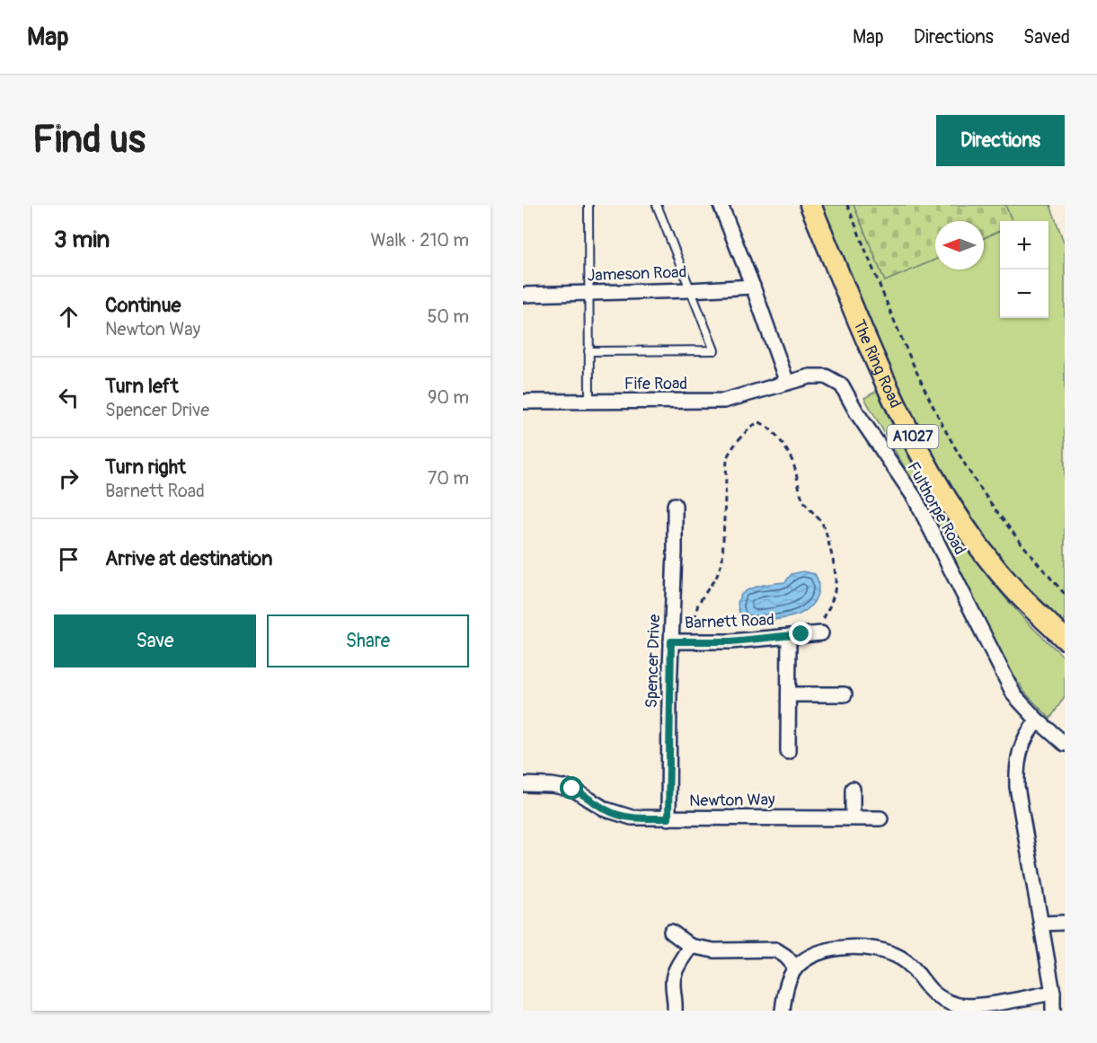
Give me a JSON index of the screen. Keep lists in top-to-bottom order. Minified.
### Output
{"streets":{"main road":["The Ring Road","A1027"],"street":["Jameson Road","Fife Road","Fulthorpe Road","Barnett Road","Spencer Drive","Newton Way"]},"crossings":[["Fife Road","Fulthorpe Road"],["Barnett Road","Spencer Drive"],["Spencer Drive","Newton Way"]],"north":"left","page":{"header":"Map","nav":["Map","Directions","Saved"],"buttons":["Directions",["Save","Share"]],"title":"Find us","heading":["3 min","Walk · 210 m"],"map_buttons":["+","−"],"list":[["Continue","Newton Way","50 m"],["Turn left","Spencer Drive","90 m"],["Turn right","Barnett Road","70 m"],"Arrive at destination"]}}
